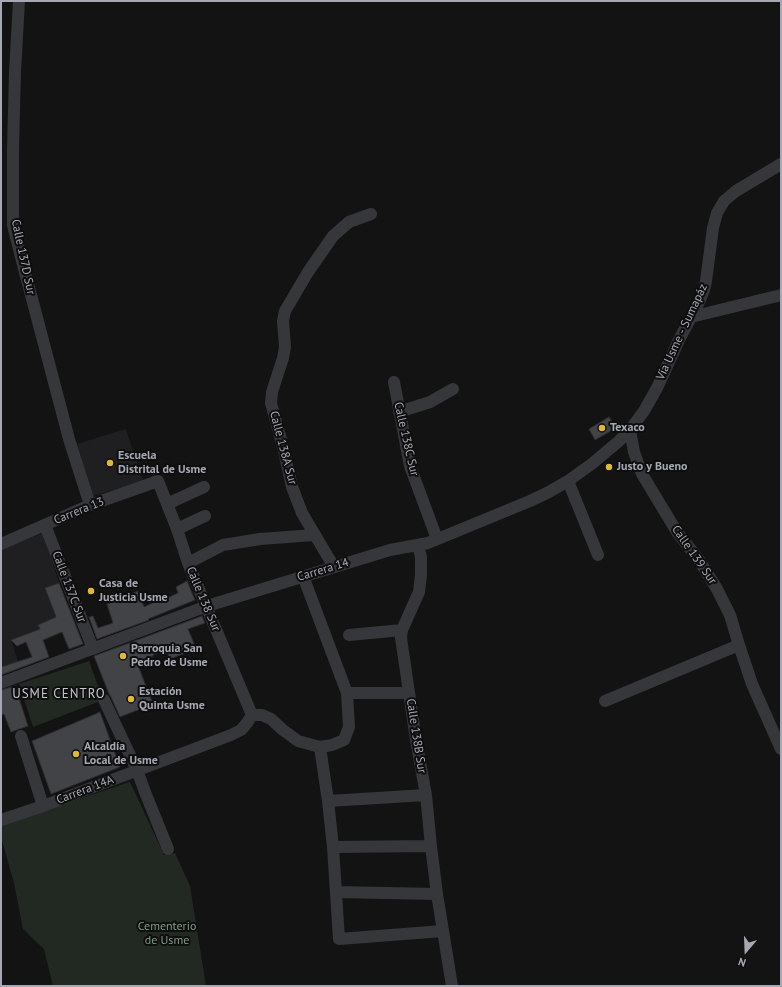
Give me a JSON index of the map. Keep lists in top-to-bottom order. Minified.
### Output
{"streets":{"street":["Calle 137D Sur","Vía Usme - Sumapáz","Calle 138C Sur","Calle 138A Sur","Carrera 13","Calle 139 Sur","Carrera 14","Calle 137C Sur","Calle 138 Sur","Calle 138B Sur","Carrera 14A"]},"crossings":[["Calle 137D Sur","Carrera 13"],["Vía Usme - Sumapáz","Calle 139 Sur"],["Vía Usme - Sumapáz","Carrera 14"],["Calle 138C Sur","Carrera 14"],["Calle 138A Sur","Carrera 14"],["Carrera 13","Calle 137C Sur"],["Carrera 13","Calle 138 Sur"],["Calle 139 Sur","Carrera 14"],["Carrera 14","Calle 137C Sur"],["Carrera 14","Calle 138 Sur"],["Carrera 14","Calle 138B Sur"],["Calle 138 Sur","Carrera 14A"]],"districts":["USME CENTRO"],"parks":["Cementerio de Usme"],"places":["Texaco","Escuela Distrital de Usme","Justo y Bueno","Casa de Justicia Usme","Parroquia San Pedro de Usme","Estación Quinta Usme","Alcaldía Local de Usme"],"north":"bottom"}
